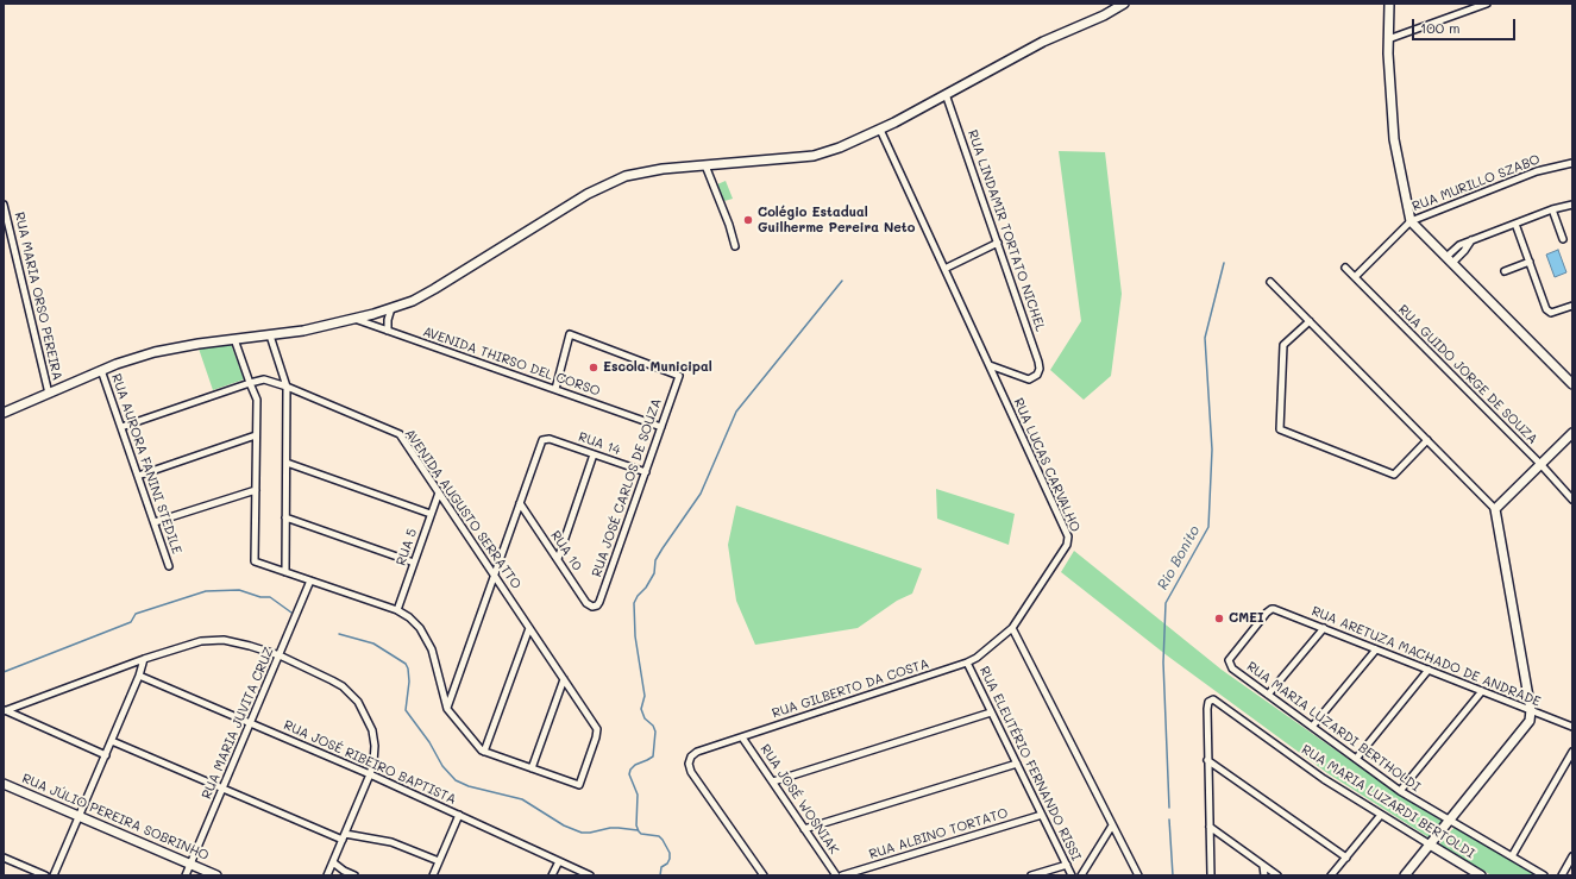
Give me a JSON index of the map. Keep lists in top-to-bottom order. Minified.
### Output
{"streets":{"main road":["RUA MARIA LUZARDI BERTOLDI","RUA JÚLIO PEREIRA SOBRINHO"],"street":["RUA MURILLO SZABO","RUA LINDAMIR TORTATO NICHEL","RUA MARIA ORSO PEREIRA","AVENIDA THIRSO DEL CORSO","RUA GUIDO JORGE DE SOUZA","RUA 14","RUA AURORA FANINI STEDILE","RUA LUCAS CARVALHO","RUA JOSÉ CARLOS DE SOUZA","AVENIDA AUGUSTO SERRATTO","RUA 5","RUA 10","RUA ARETUZA MACHADO DE ANDRADE","RUA GILBERTO DA COSTA","RUA MARIA JUVITA CRUZ","RUA MARIA LUZARDI BERTHOLDI","RUA JOSÉ RIBEIRO BAPTISTA","RUA ELEUTÉRIO FERNANDO RISSI","RUA JOSÉ WOSNIAK","RUA ALBINO TORTATO"]},"crossings":[["RUA MURILLO SZABO","RUA GUIDO JORGE DE SOUZA"],["RUA LINDAMIR TORTATO NICHEL","RUA LUCAS CARVALHO"],["AVENIDA THIRSO DEL CORSO","RUA JOSÉ CARLOS DE SOUZA"],["RUA 14","RUA JOSÉ CARLOS DE SOUZA"],["RUA 14","RUA 10"],["RUA AURORA FANINI STEDILE","AVENIDA AUGUSTO SERRATTO"],["RUA LUCAS CARVALHO","RUA GILBERTO DA COSTA"],["RUA JOSÉ CARLOS DE SOUZA","RUA 10"],["AVENIDA AUGUSTO SERRATTO","RUA 5"],["RUA ARETUZA MACHADO DE ANDRADE","RUA MARIA LUZARDI BERTHOLDI"],["RUA GILBERTO DA COSTA","RUA ELEUTÉRIO FERNANDO RISSI"],["RUA GILBERTO DA COSTA","RUA JOSÉ WOSNIAK"],["RUA MARIA JUVITA CRUZ","RUA JOSÉ RIBEIRO BAPTISTA"],["RUA MARIA JUVITA CRUZ","RUA JÚLIO PEREIRA SOBRINHO"],["RUA MARIA LUZARDI BERTHOLDI","RUA MARIA LUZARDI BERTOLDI"],["RUA ELEUTÉRIO FERNANDO RISSI","RUA ALBINO TORTATO"]],"water":["Rio Bonito"],"places":["Colégio Estadual Guilherme Pereira Neto","Escola Municipal","CMEI"],"scale_bar":"100 m"}
